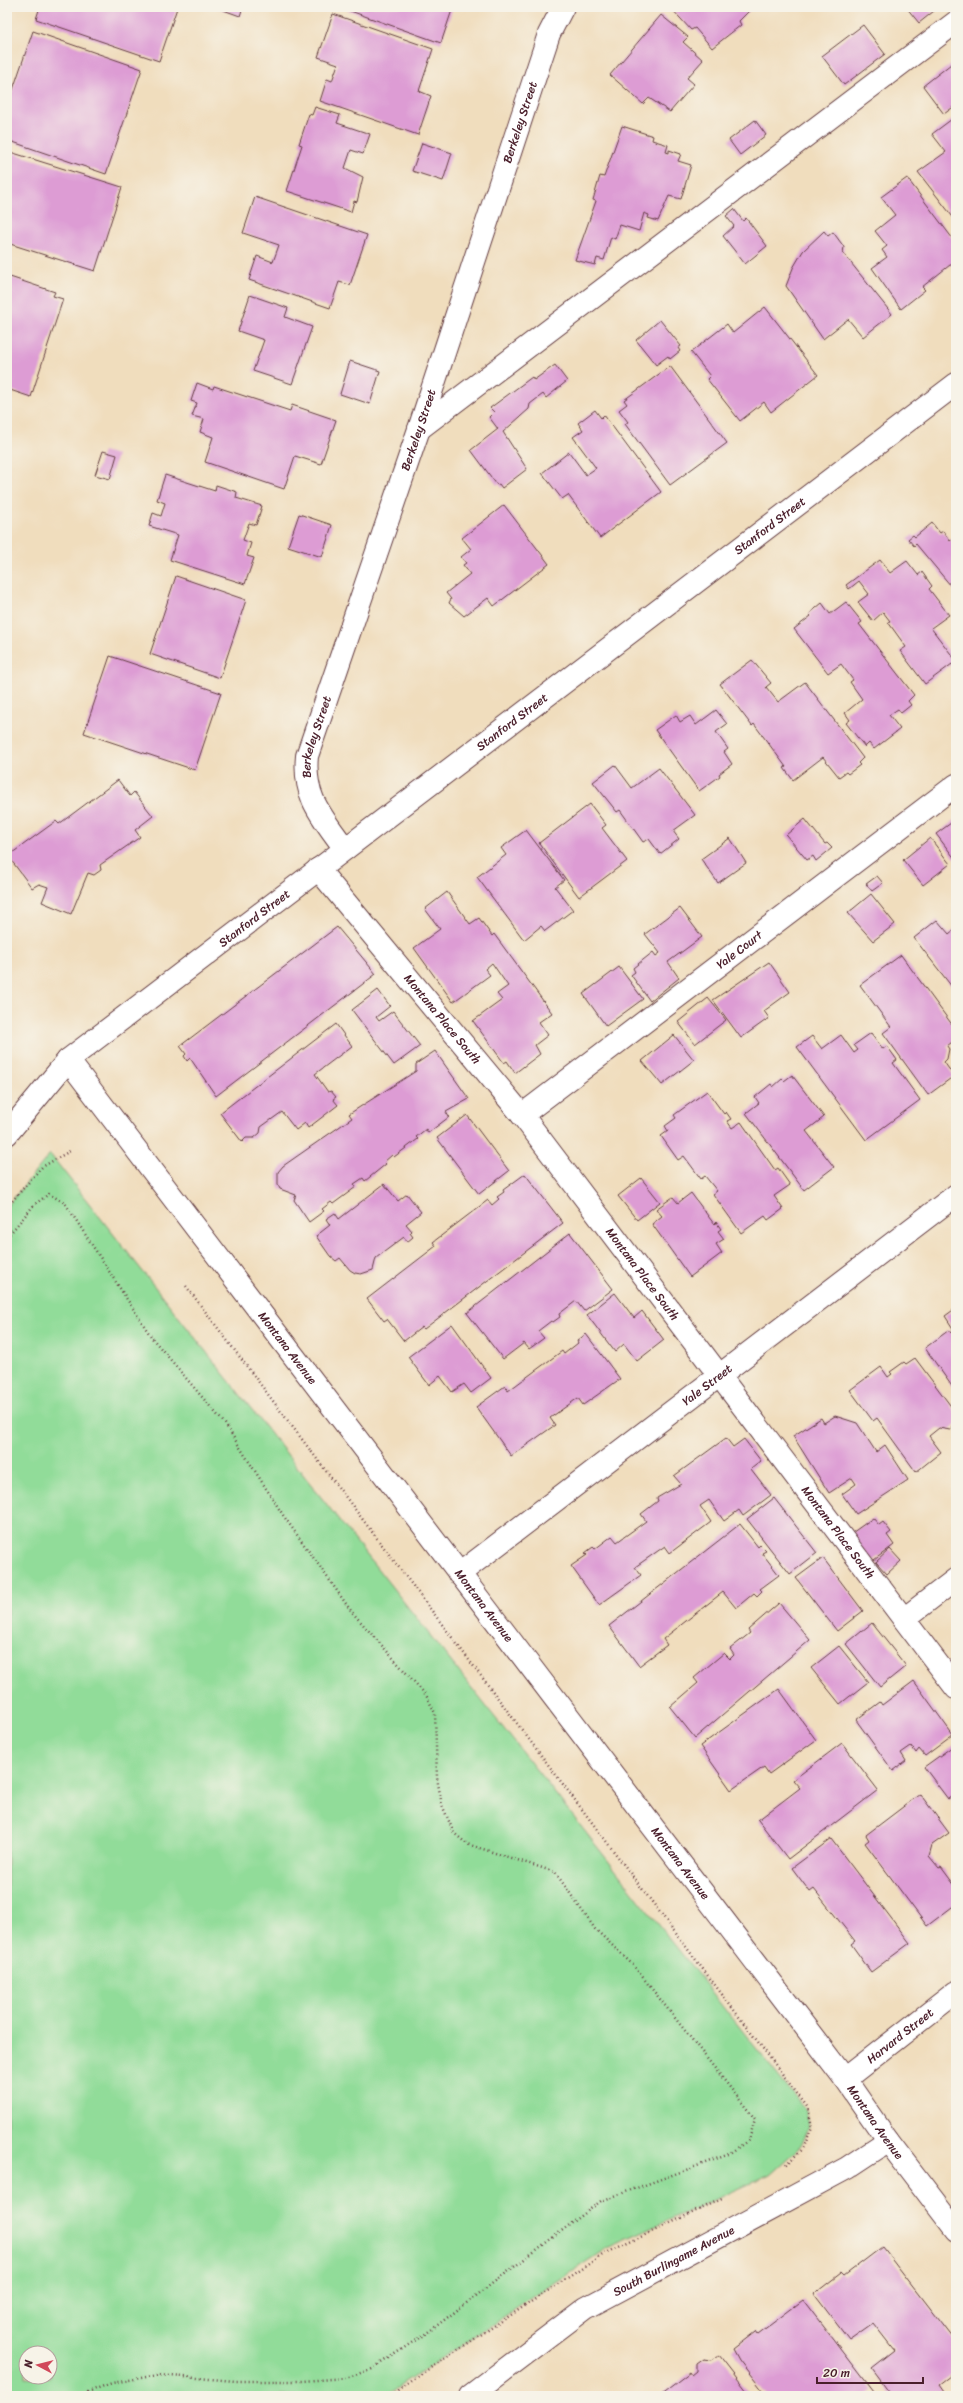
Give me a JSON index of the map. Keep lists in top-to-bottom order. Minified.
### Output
{"streets":{"street":["Berkeley Street","Stanford Street","Yale Court","Montana Place South","Montana Avenue","Yale Street","Harvard Street","South Burlingame Avenue"]},"crossings":[["Berkeley Street","Stanford Street"],["Stanford Street","Montana Place South"],["Stanford Street","Montana Avenue"],["Yale Court","Montana Place South"],["Montana Place South","Yale Street"],["Montana Avenue","Yale Street"],["Montana Avenue","Harvard Street"],["Montana Avenue","South Burlingame Avenue"]],"scale_bar":"20 m","north":"left"}
